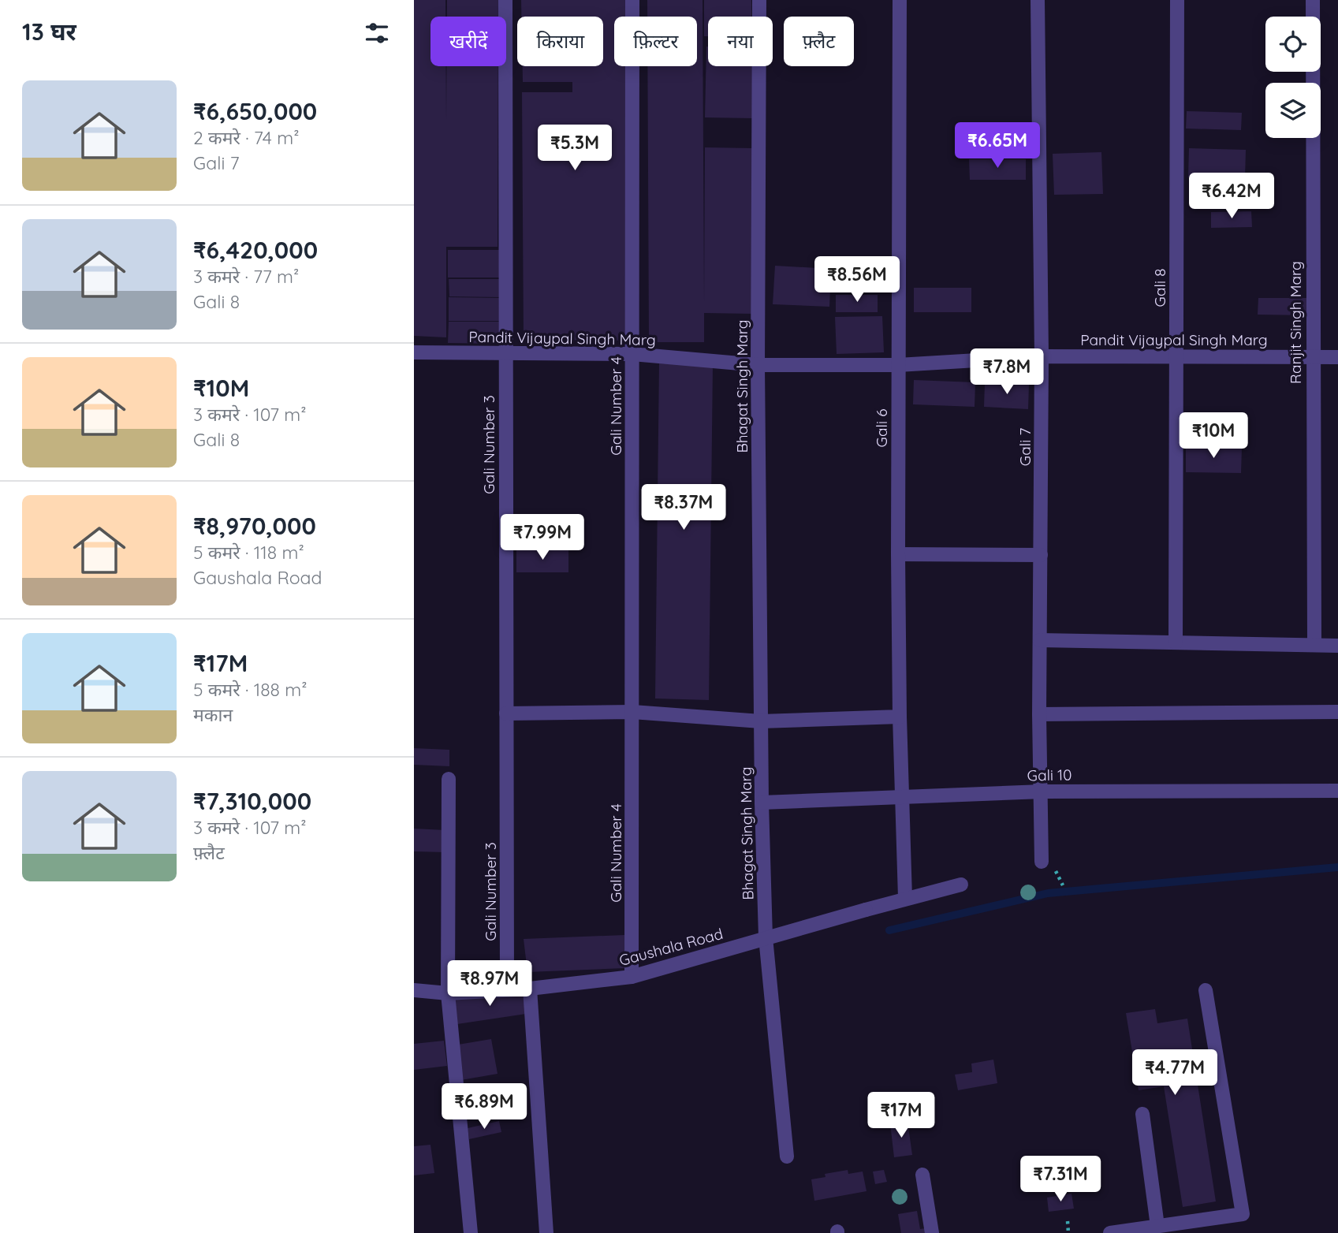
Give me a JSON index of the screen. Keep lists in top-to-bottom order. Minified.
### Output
{"streets":{"street":["Gali 8","Ranjit Singh Marg","Pandit Vijaypal Singh Marg","Bhagat Singh Marg","Gali Number 4","Gali 6","Gali Number 3","Gali 7","Gali 10","Gaushala Road"]},"crossings":[["Gali 8","Pandit Vijaypal Singh Marg"],["Ranjit Singh Marg","Pandit Vijaypal Singh Marg"],["Pandit Vijaypal Singh Marg","Bhagat Singh Marg"],["Pandit Vijaypal Singh Marg","Gali Number 4"],["Pandit Vijaypal Singh Marg","Gali 6"],["Pandit Vijaypal Singh Marg","Gali Number 3"],["Pandit Vijaypal Singh Marg","Gali 7"],["Bhagat Singh Marg","Gali 10"],["Bhagat Singh Marg","Gaushala Road"],["Gali Number 4","Gaushala Road"],["Gali 6","Gali 10"],["Gali 6","Gaushala Road"],["Gali Number 3","Gaushala Road"],["Gali 7","Gali 10"]],"page":{"heading":"13 घर","chip":["खरीदें","किराया","फ़िल्टर","नया","फ़्लैट"],"list":[{"name":"₹6,650,000","note":"2 कमरे · 74 m² · Gali 7"},{"name":"₹6,420,000","note":"3 कमरे · 77 m² · Gali 8"},{"name":"₹10M","note":"3 कमरे · 107 m² · Gali 8"},{"name":"₹8,970,000","note":"5 कमरे · 118 m² · Gaushala Road"},{"name":"₹17M","note":"5 कमरे · 188 m² · मकान"},{"name":"₹7,310,000","note":"3 कमरे · 107 m² · फ़्लैट"}],"price":["₹6.65M","₹5.3M","₹6.42M","₹8.56M","₹7.8M","₹10M","₹8.37M","₹7.99M","₹8.97M","₹4.77M","₹6.89M","₹17M","₹7.31M"]}}
